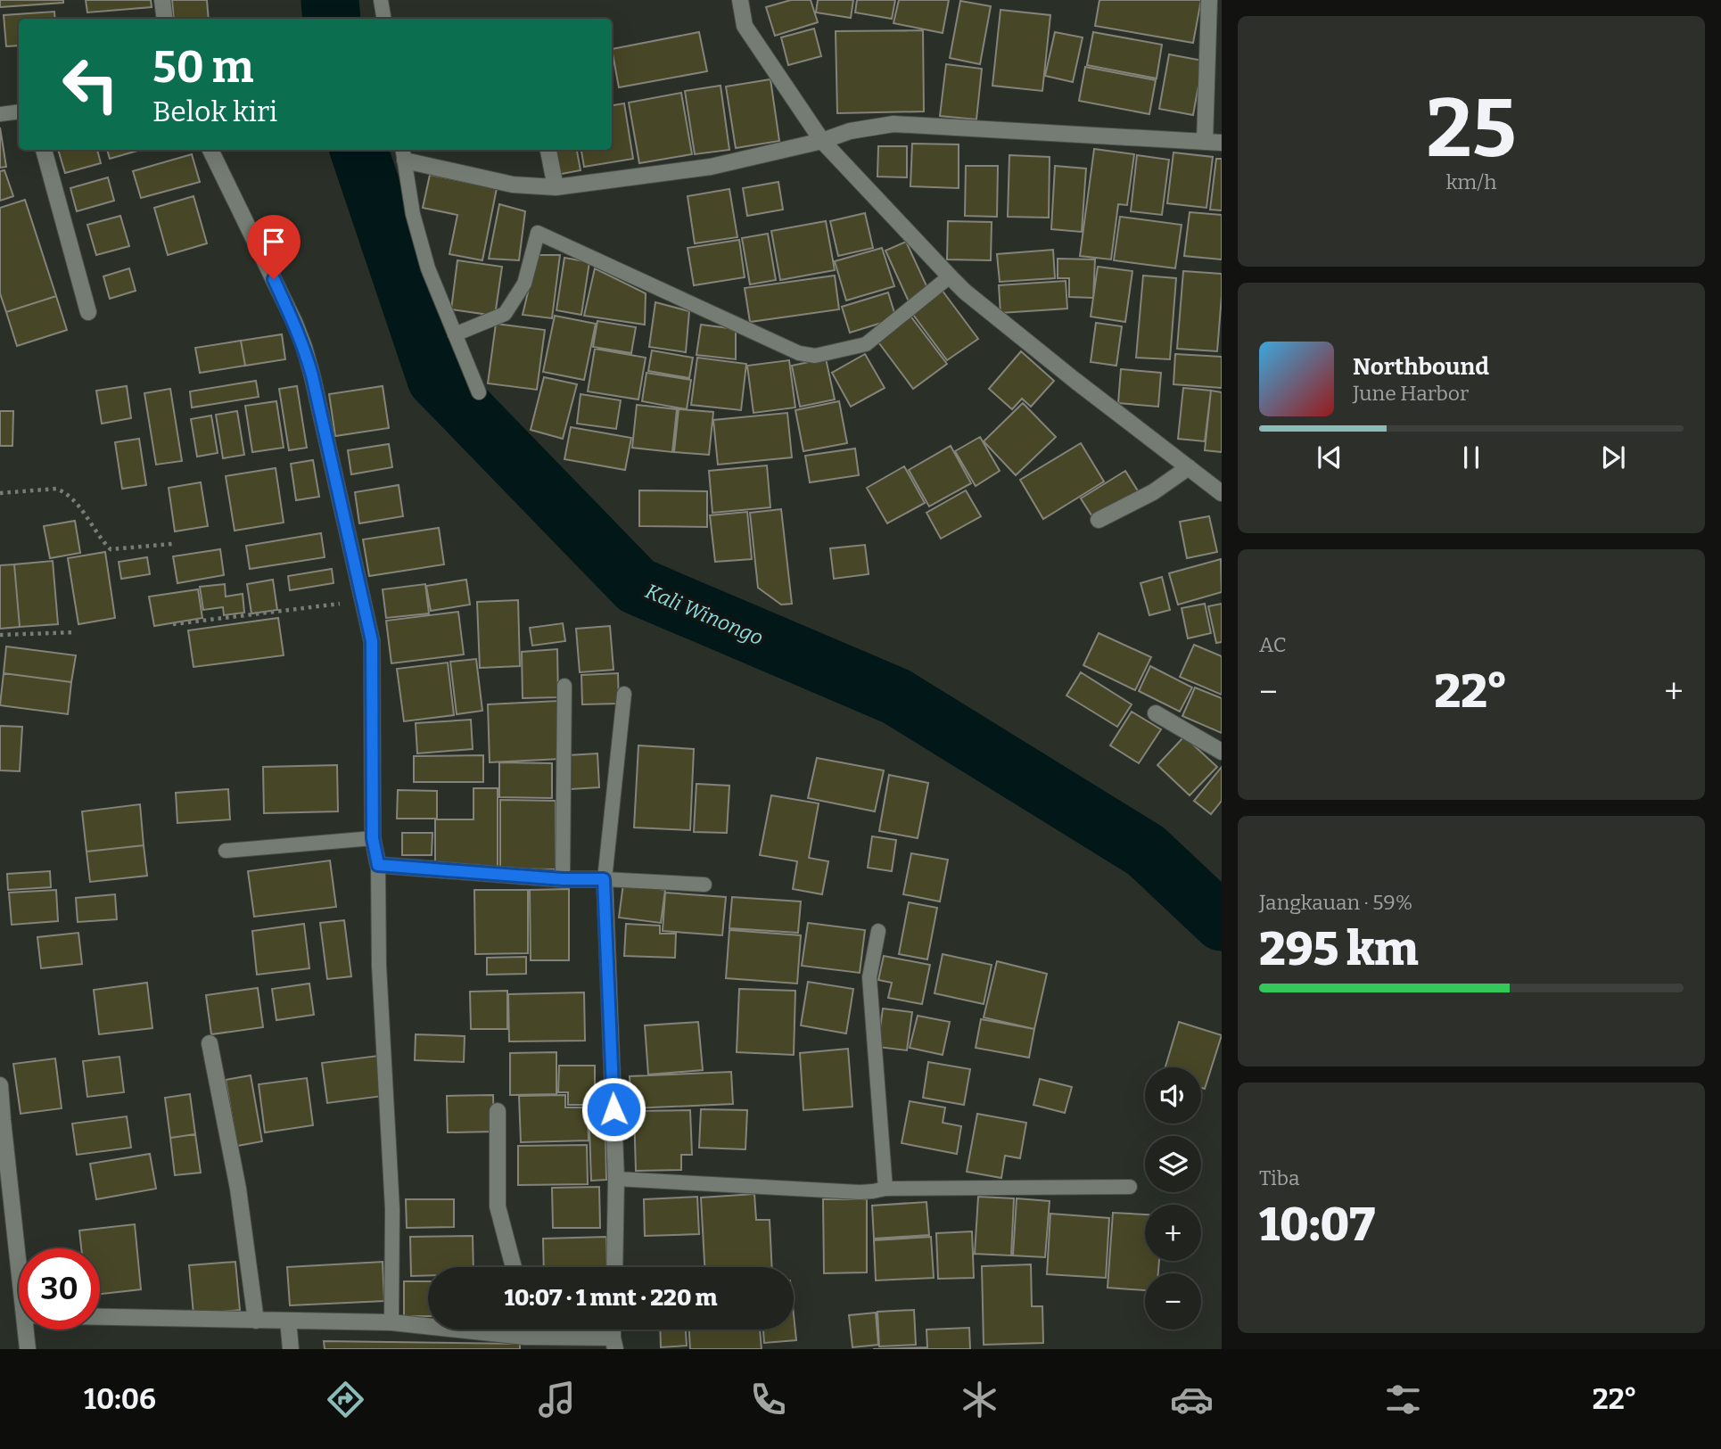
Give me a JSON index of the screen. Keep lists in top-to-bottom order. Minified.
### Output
{"water":["Kali Winongo"],"page":{"tile":[["25","km/h"],"AC",["Jangkauan · 59%","295 km"],["Tiba","10:07"]],"turn":["50 m","Belok kiri"],"song":["Northbound","June Harbor"],"heat":["−","22°","+"],"map_buttons":["+","−"],"limit":"30","trip":"10:07 · 1 mnt · 220 m","tabs":["10:06","22°"]}}
